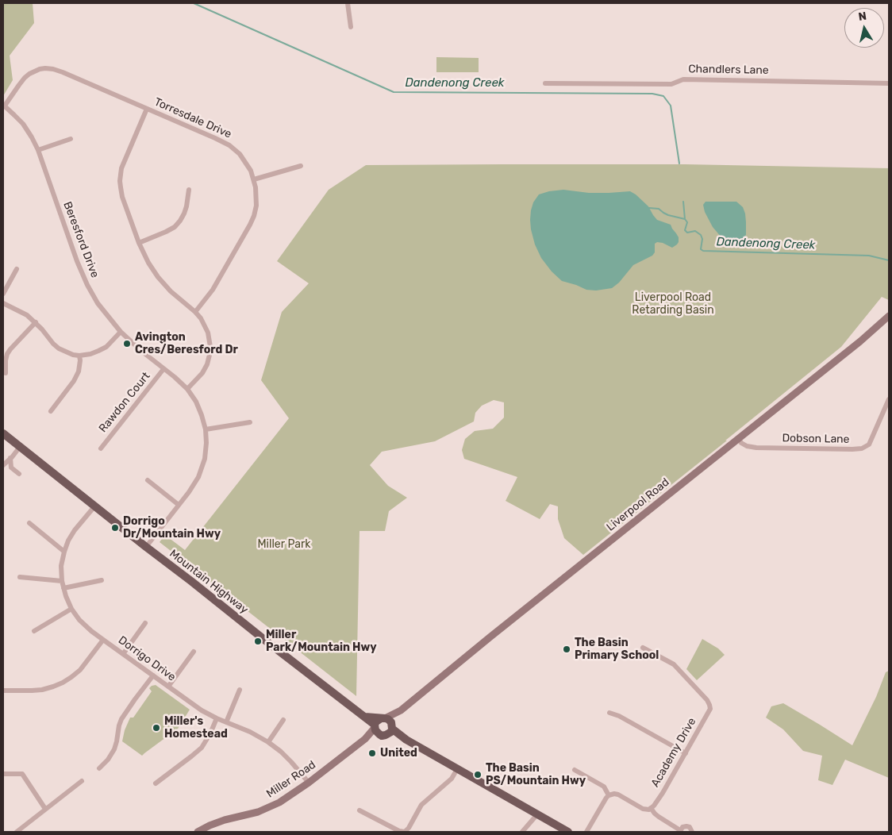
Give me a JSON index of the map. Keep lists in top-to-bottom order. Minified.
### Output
{"streets":{"main road":["Liverpool Road","Mountain Highway","Miller Road"],"street":["Chandlers Lane","Torresdale Drive","Beresford Drive","Rawdon Court","Dobson Lane","Dorrigo Drive","Academy Drive"]},"crossings":[["Torresdale Drive","Beresford Drive"],["Beresford Drive","Rawdon Court"],["Beresford Drive","Mountain Highway"],["Dobson Lane","Liverpool Road"],["Liverpool Road","Mountain Highway"],["Liverpool Road","Miller Road"],["Mountain Highway","Dorrigo Drive"],["Mountain Highway","Miller Road"],["Dorrigo Drive","Miller Road"]],"water":["Dandenong Creek"],"parks":["Liverpool Road Retarding Basin","Miller Park"],"places":["Avington Cres/Beresford Dr","Dorrigo Dr/Mountain Hwy","Miller Park/Mountain Hwy","The Basin Primary School","Miller's Homestead","United","The Basin PS/Mountain Hwy"],"north":"top"}
